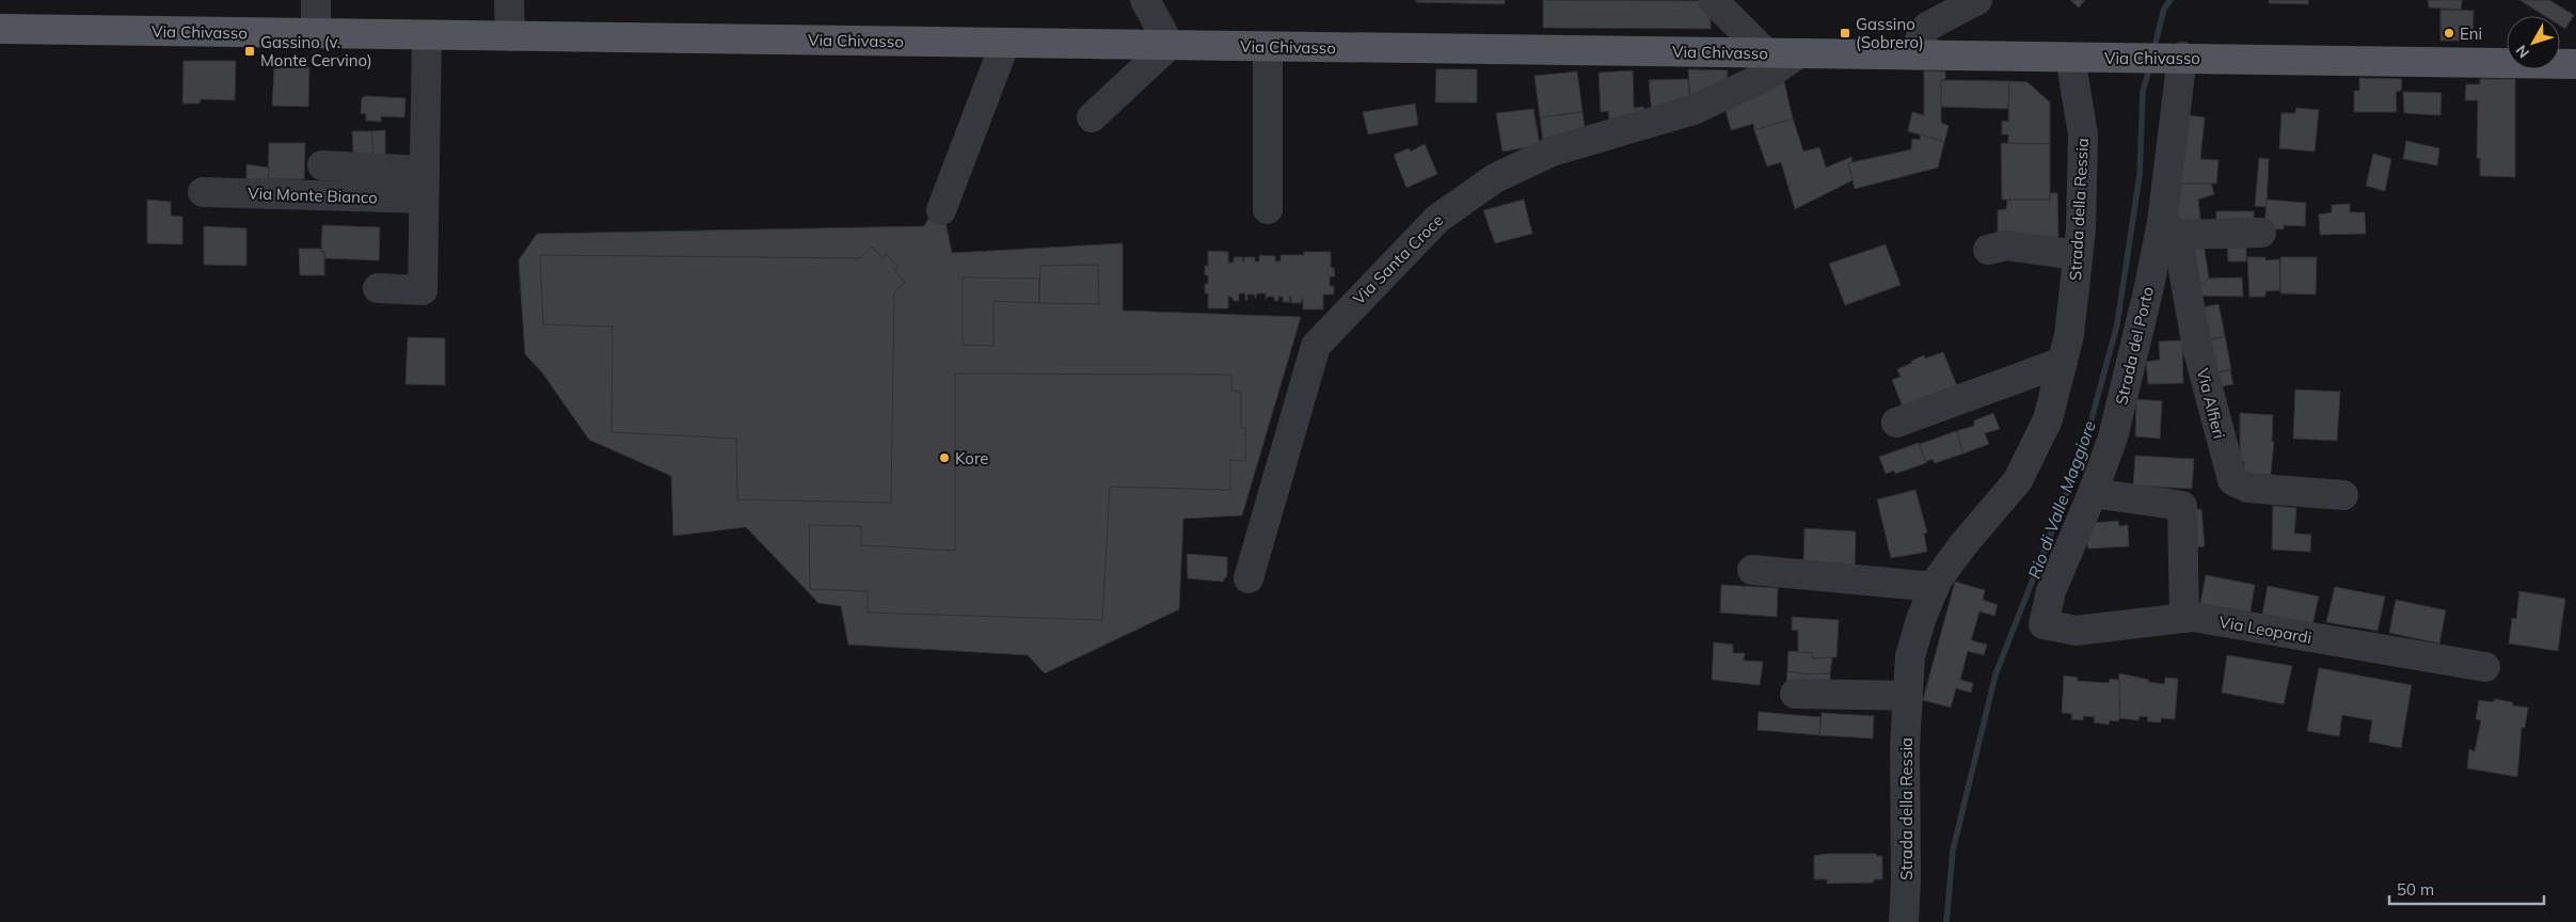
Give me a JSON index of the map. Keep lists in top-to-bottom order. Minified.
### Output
{"streets":{"main road":["Via Chivasso"],"street":["Via Monte Bianco","Strada della Ressia","Via Santa Croce","Strada del Porto","Via Alfieri","Via Leopardi"]},"crossings":[["Via Chivasso","Strada della Ressia"],["Via Chivasso","Via Santa Croce"],["Via Chivasso","Strada del Porto"],["Strada del Porto","Via Alfieri"],["Strada del Porto","Via Leopardi"]],"water":["Rio di Valle Maggiore"],"places":{"transit":["Gassino (Sobrero)","Gassino (v. Monte Cervino)"],"other":["Eni","Kore"]},"scale_bar":"50 m","north":"bottom left"}
